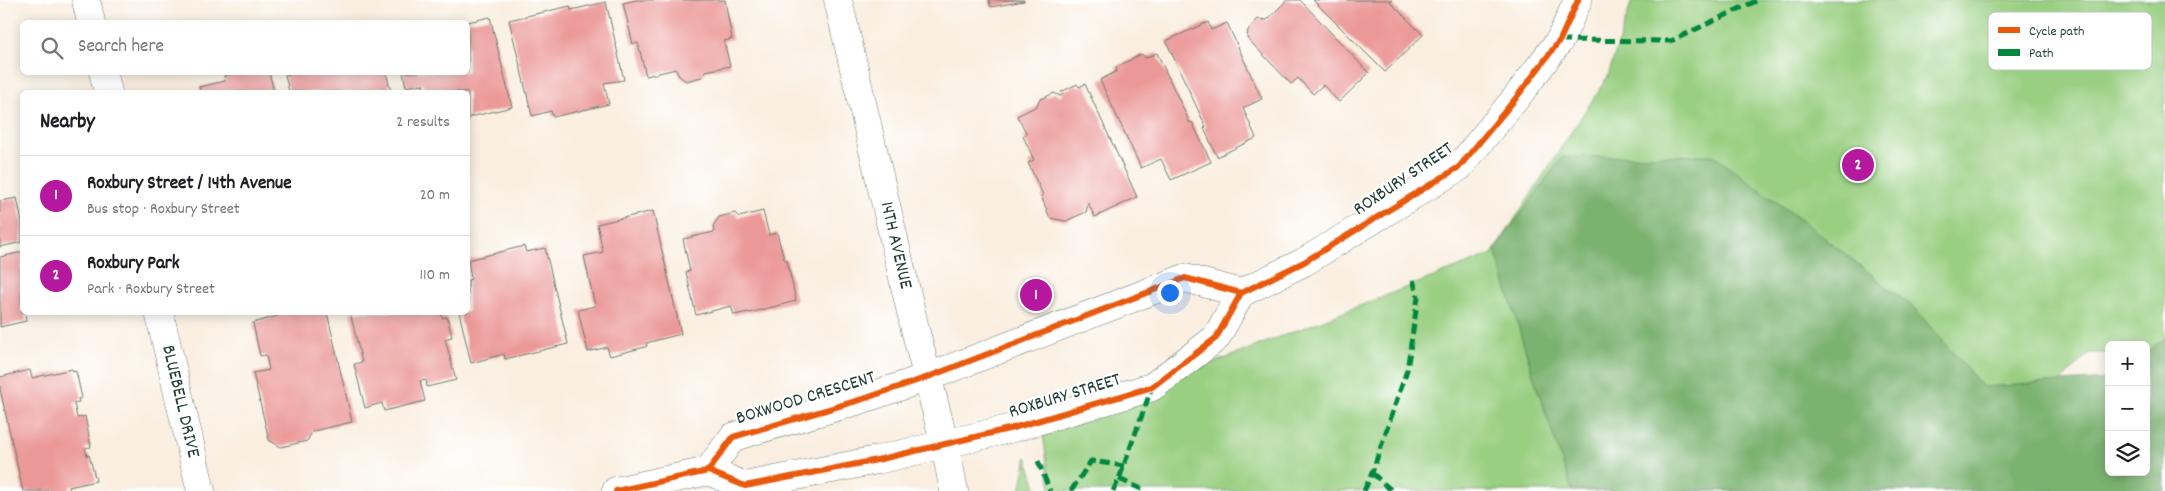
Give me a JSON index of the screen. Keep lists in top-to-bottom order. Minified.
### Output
{"streets":{"street":["ROXBURY STREET","14TH AVENUE","BOXWOOD CRESCENT","BLUEBELL DRIVE"]},"crossings":[["ROXBURY STREET","14TH AVENUE"],["14TH AVENUE","BOXWOOD CRESCENT"]],"legend":["Cycle path","Path"],"page":{"search":"Search here","heading":["Nearby","2 results"],"pins":["2","1"],"list":[{"mark":"1","name":"Roxbury Street / 14th Avenue","note":"Bus stop · Roxbury Street","value":"20 m"},{"mark":"2","name":"Roxbury Park","note":"Park · Roxbury Street","value":"110 m"}],"map_buttons":["+","−"]}}
